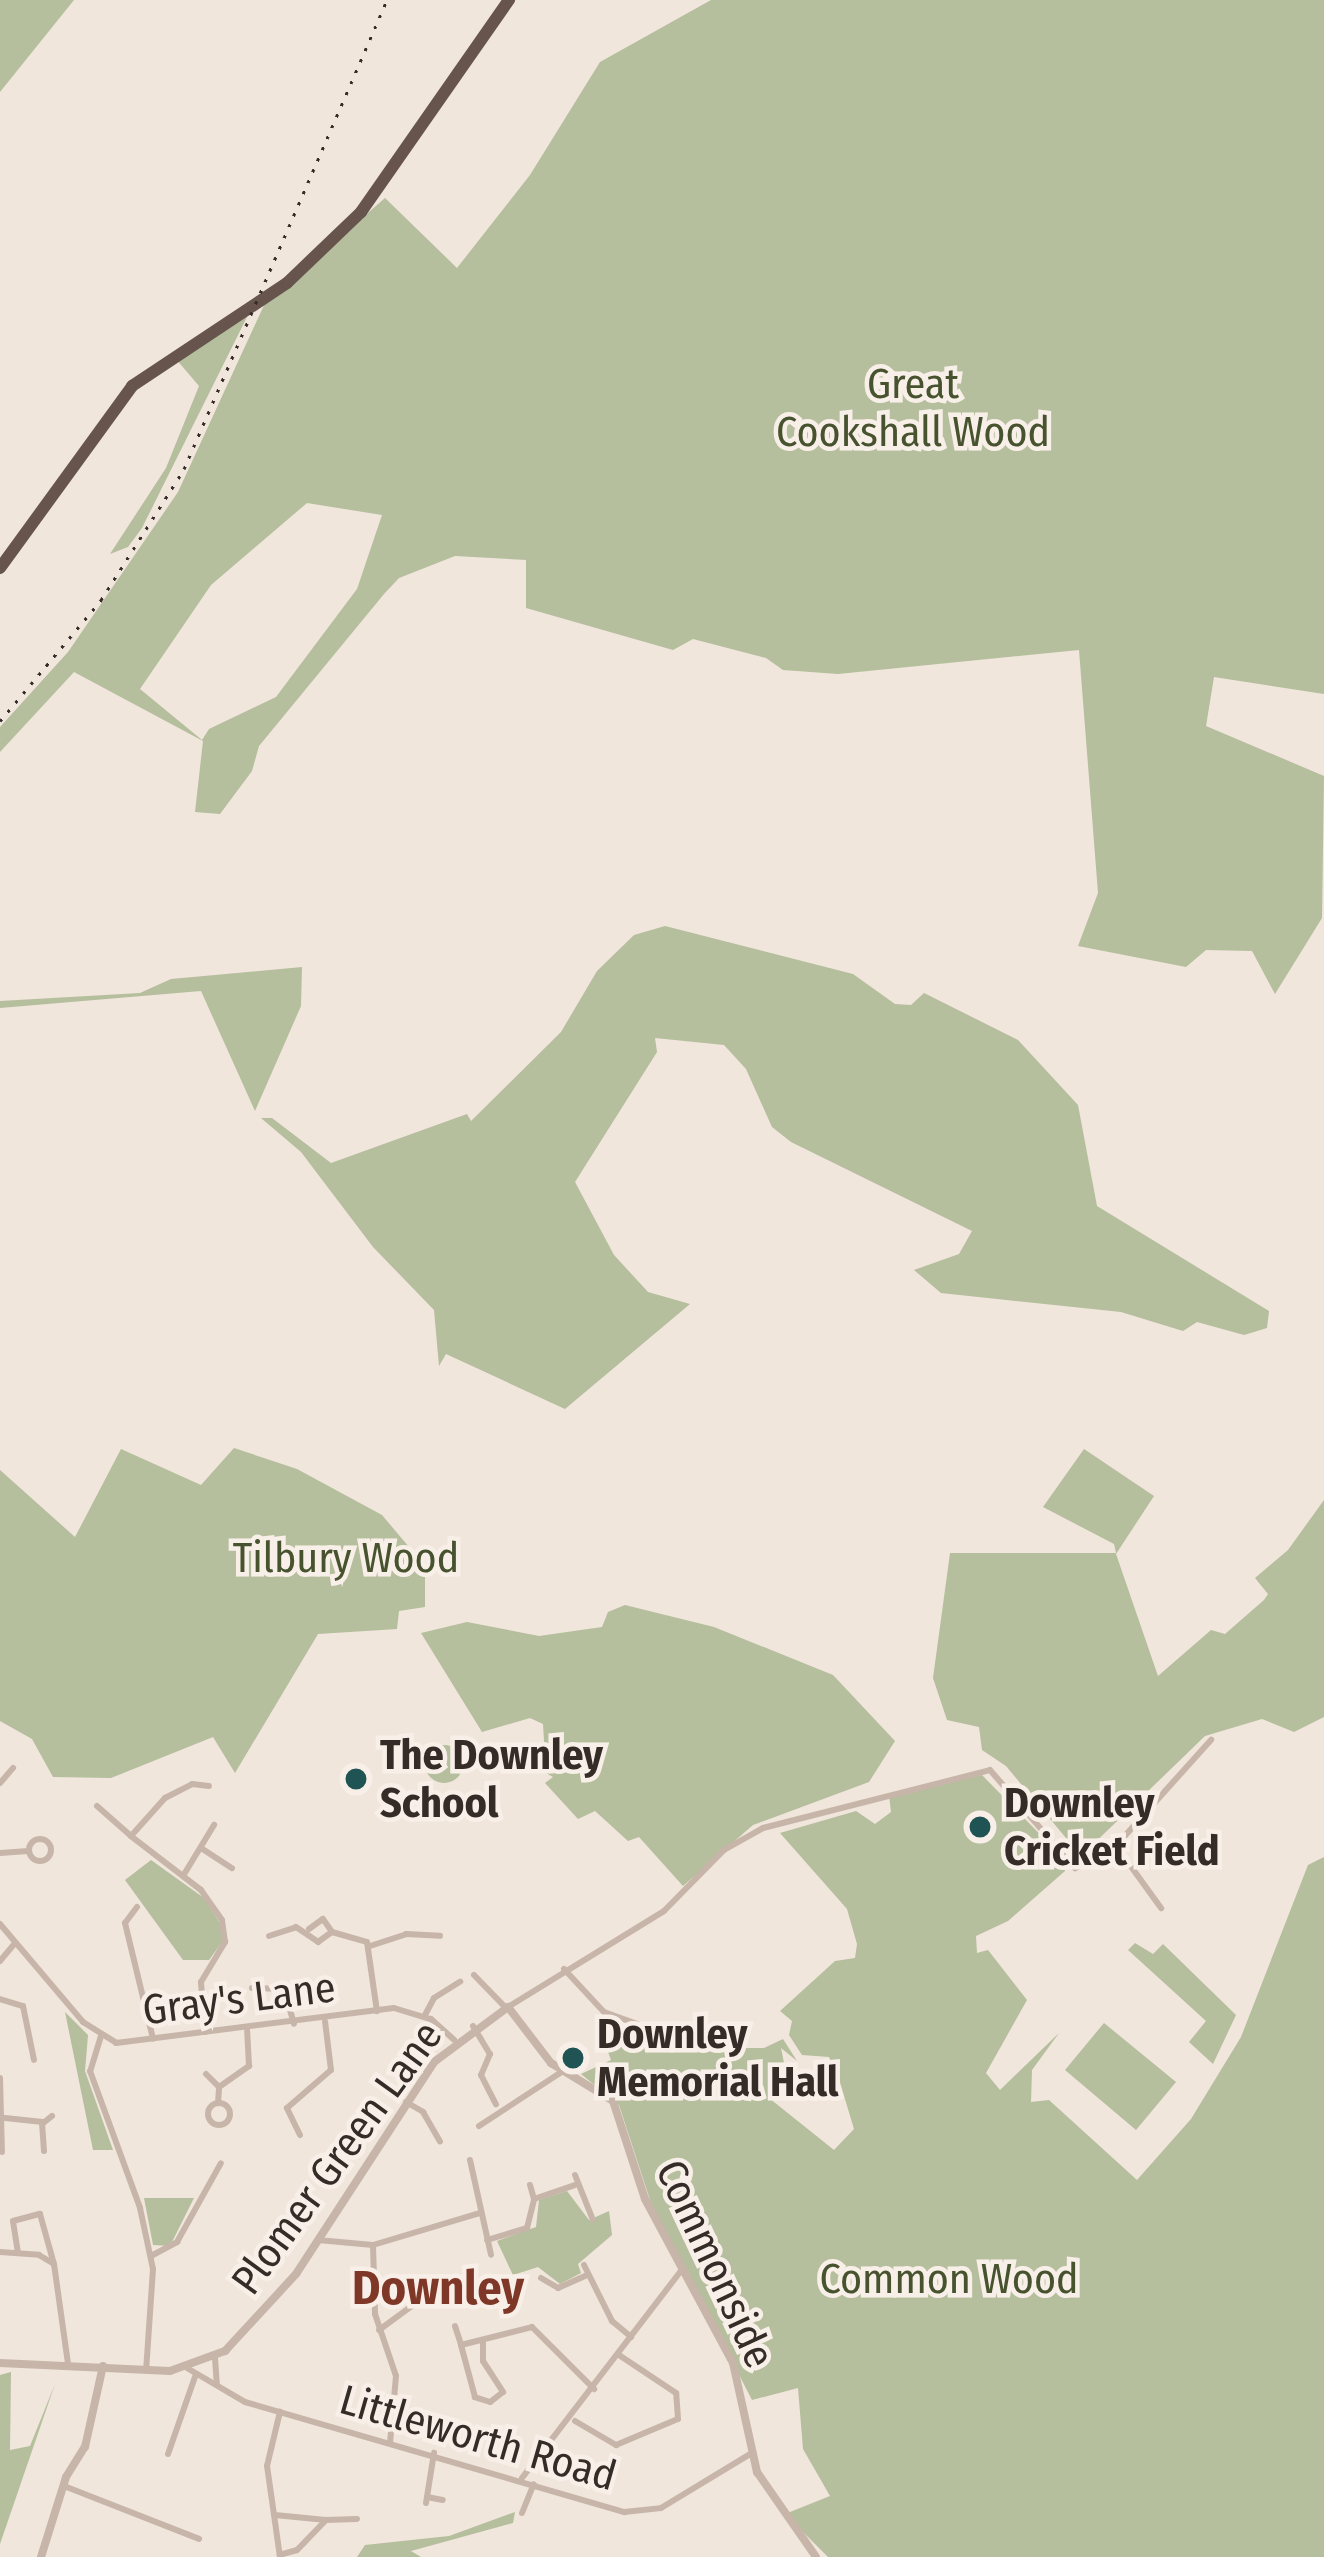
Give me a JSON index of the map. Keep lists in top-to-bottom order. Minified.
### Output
{"streets":{"street":["Gray's Lane","Plomer Green Lane","Commonside","Littleworth Road"]},"crossings":[["Plomer Green Lane","Littleworth Road"],["Commonside","Littleworth Road"]],"districts":["Downley"],"parks":["Great Cookshall Wood","Tilbury Wood","Common Wood"],"places":["The Downley School","Downley Cricket Field","Downley Memorial Hall"]}
